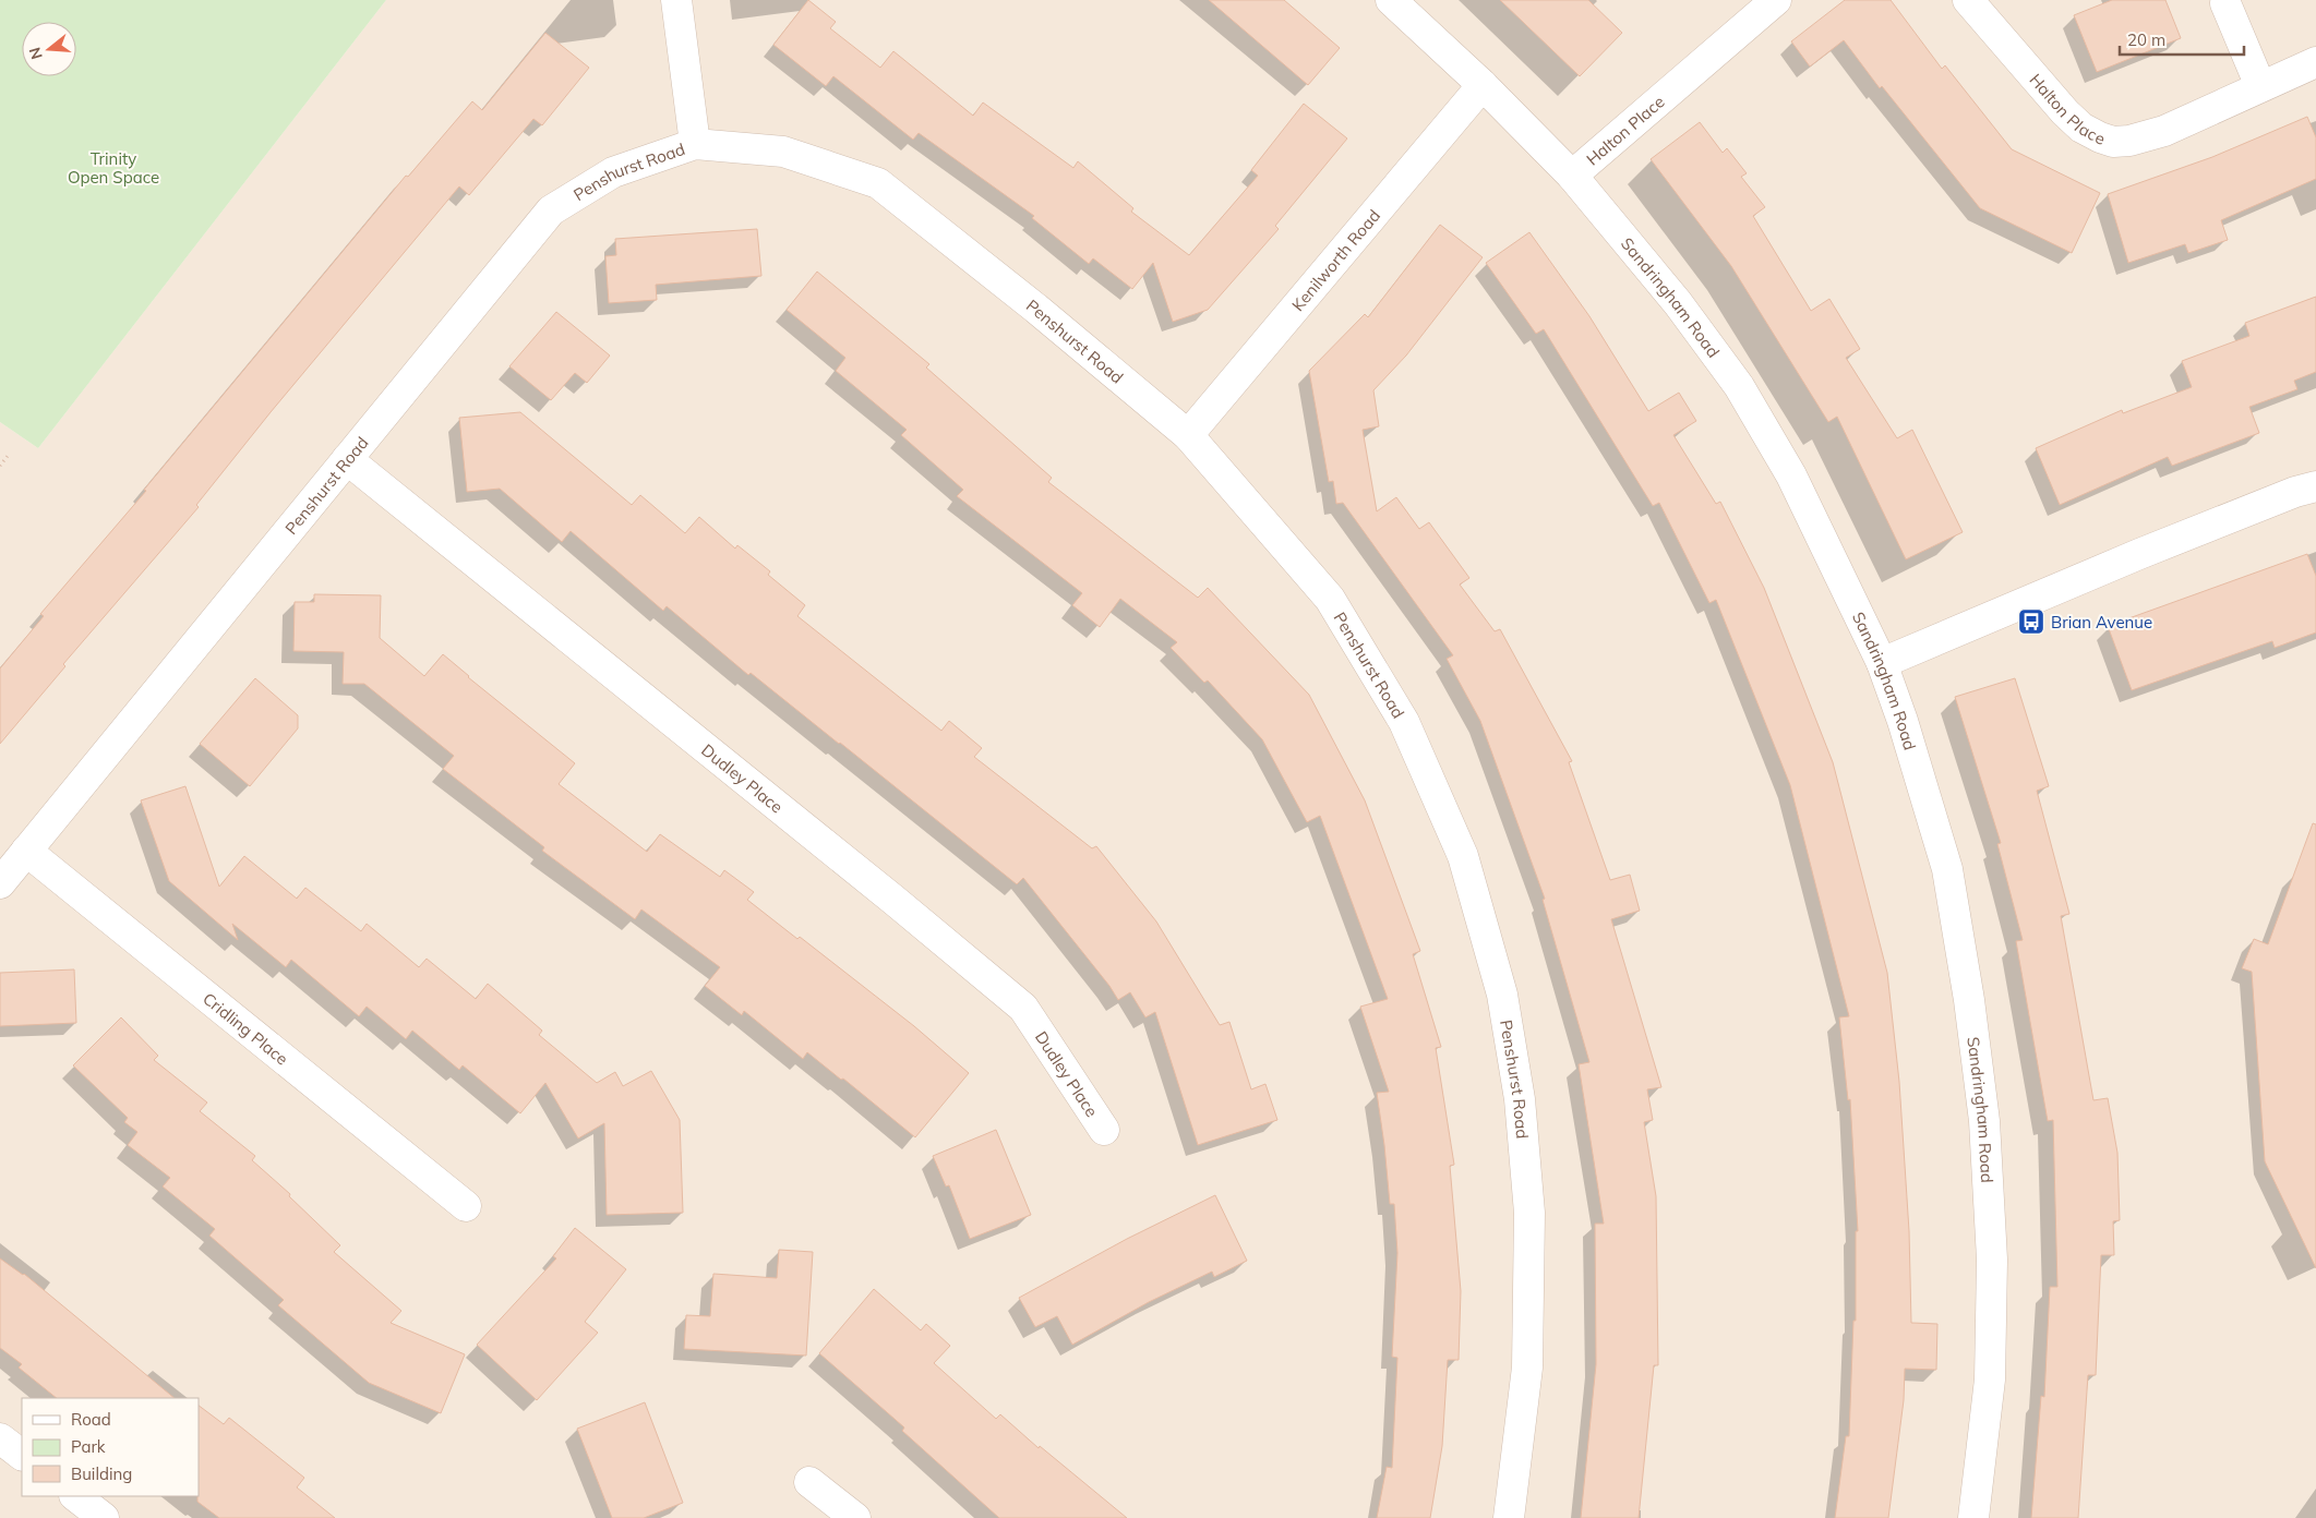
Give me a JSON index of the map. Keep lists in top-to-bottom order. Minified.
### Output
{"streets":{"street":["Halton Place","Penshurst Road","Kenilworth Road","Sandringham Road","Dudley Place","Cridling Place"]},"crossings":[["Halton Place","Sandringham Road"],["Penshurst Road","Kenilworth Road"],["Penshurst Road","Dudley Place"],["Penshurst Road","Cridling Place"],["Kenilworth Road","Sandringham Road"]],"parks":["Trinity Open Space"],"places":{"bus stop":["Brian Avenue"]},"legend":["Road","Park","Building"],"scale_bar":"20 m","north":"left"}
